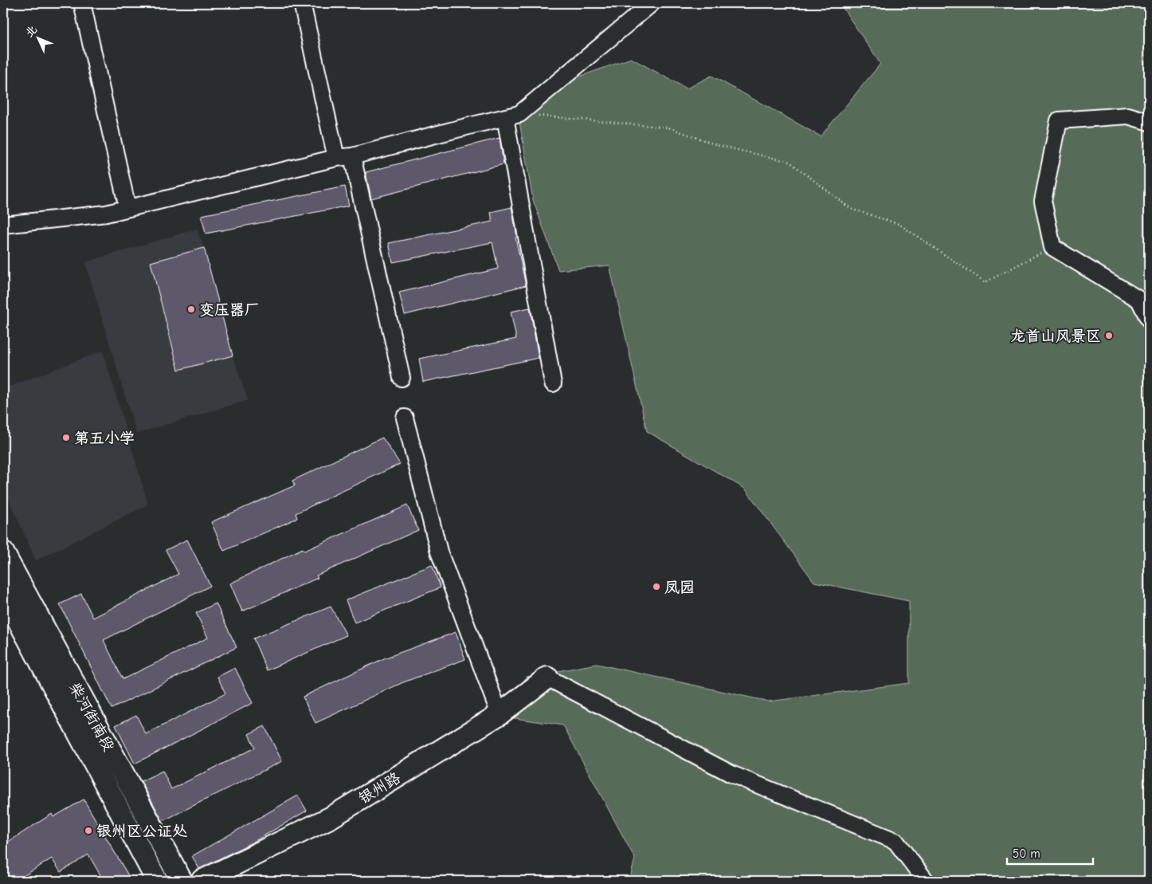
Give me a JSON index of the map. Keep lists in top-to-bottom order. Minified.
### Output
{"streets":{"main road":["柴河街南段","银州路"]},"places":["变压器厂","龙首山风景区","第五小学","凤园","银州区公证处"],"scale_bar":"50 m","north":"top left"}
